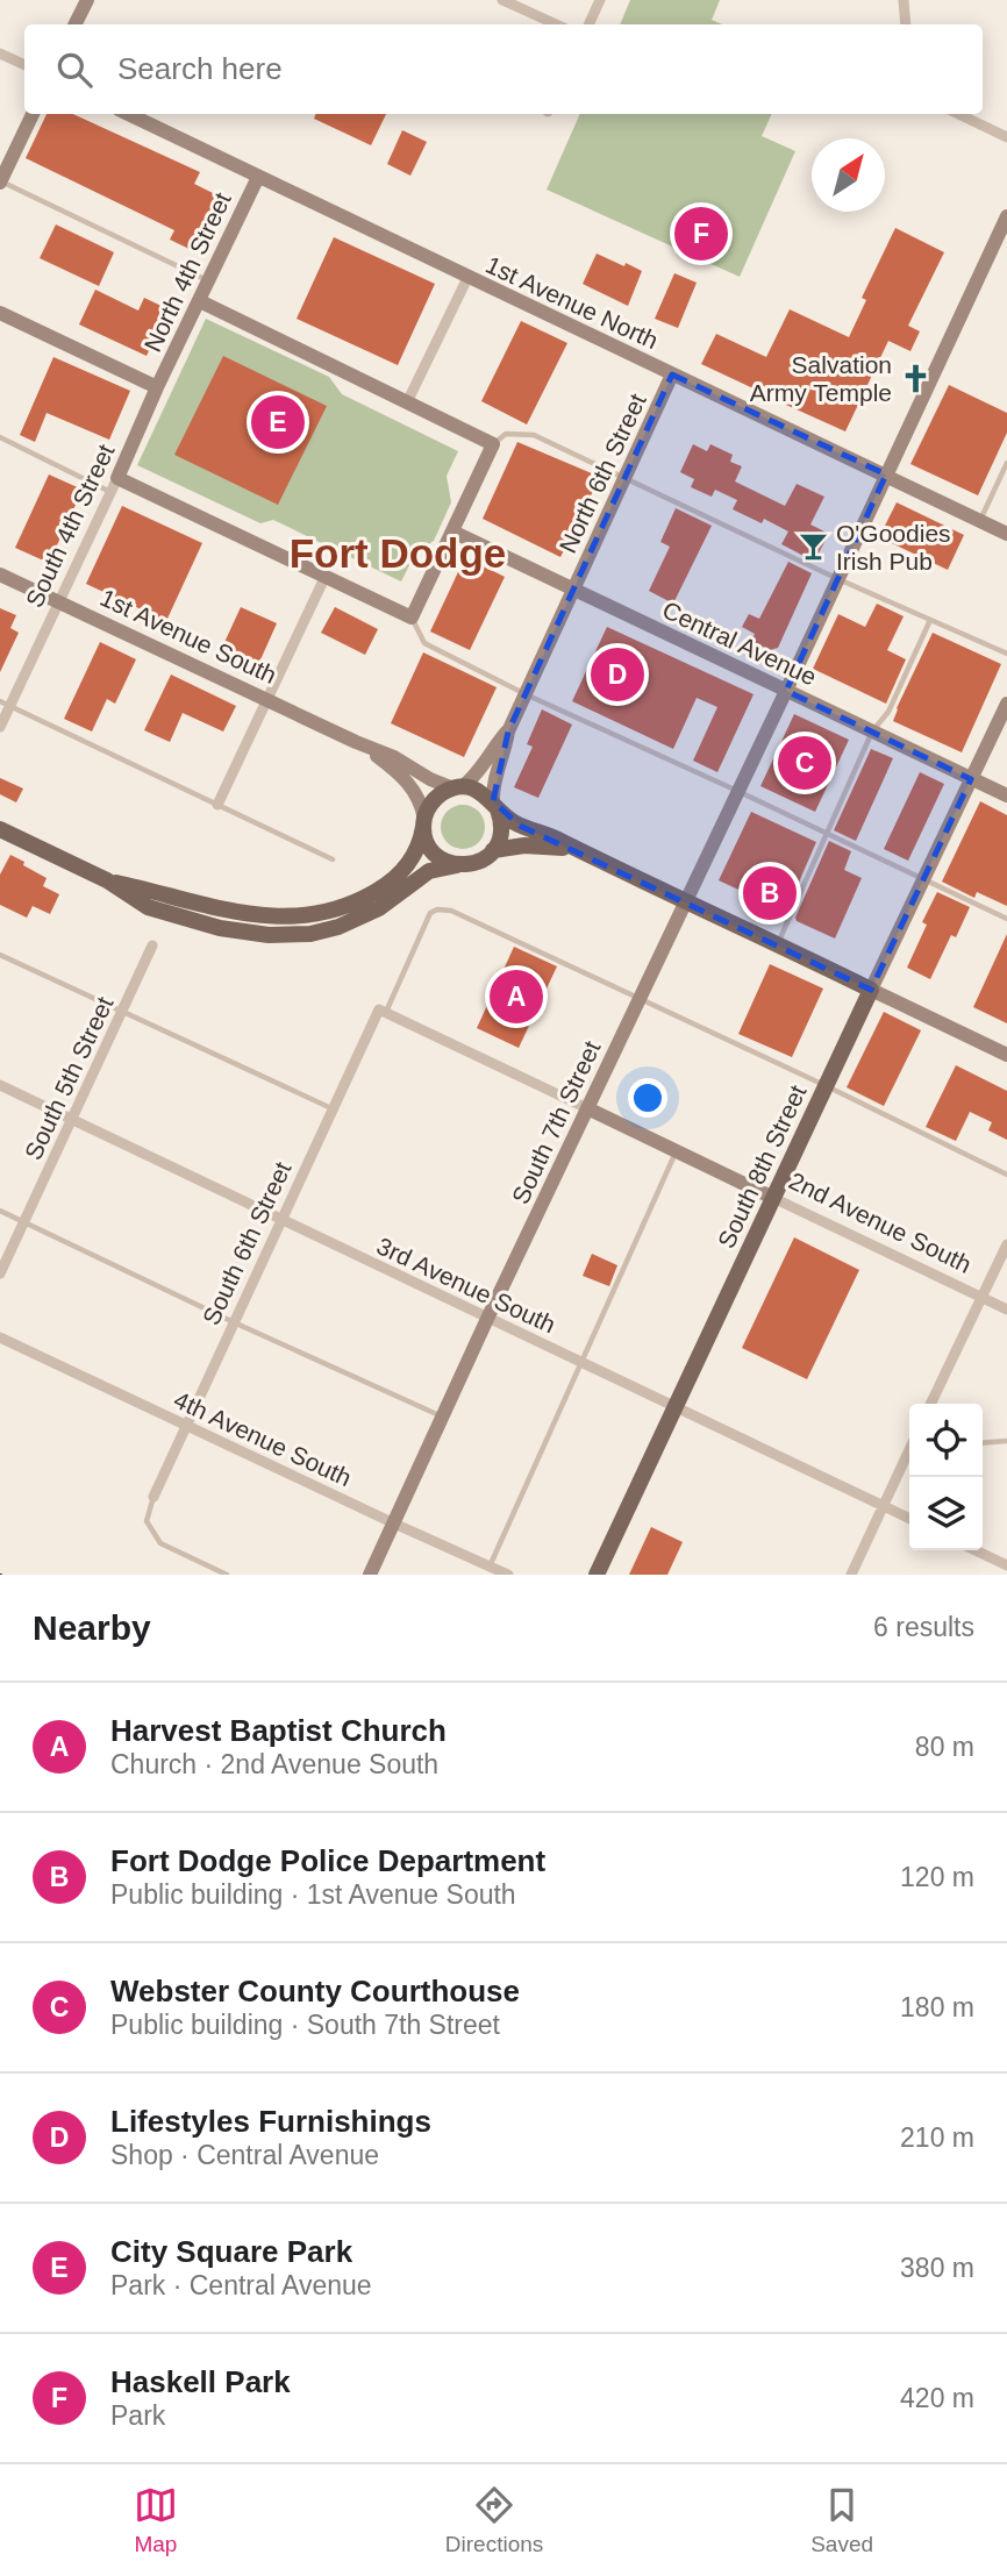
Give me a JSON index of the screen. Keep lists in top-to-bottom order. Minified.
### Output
{"streets":{"main road":["North 4th Street","1st Avenue North","North 6th Street","South 4th Street","1st Avenue South","Central Avenue","South 7th Street","South 8th Street","2nd Avenue South"],"street":["South 5th Street","South 6th Street","3rd Avenue South","4th Avenue South"]},"crossings":[["North 4th Street","1st Avenue North"],["North 4th Street","South 4th Street"],["1st Avenue North","North 6th Street"],["1st Avenue North","South 7th Street"],["North 6th Street","Central Avenue"],["South 4th Street","1st Avenue South"],["1st Avenue South","South 7th Street"],["1st Avenue South","South 8th Street"],["Central Avenue","South 7th Street"],["Central Avenue","South 8th Street"],["South 5th Street","3rd Avenue South"],["South 7th Street","2nd Avenue South"],["South 7th Street","3rd Avenue South"],["South 7th Street","4th Avenue South"],["South 8th Street","2nd Avenue South"],["South 8th Street","3rd Avenue South"],["2nd Avenue South","South 6th Street"],["South 6th Street","3rd Avenue South"],["South 6th Street","4th Avenue South"]],"districts":["Fort Dodge"],"places":{"church":["Salvation Army Temple"],"bar":["O'Goodies Irish Pub"]},"north":"top right","page":{"search":"Search here","pins":["F","E","D","C","B","A"],"heading":["Nearby","6 results"],"list":[{"mark":"A","name":"Harvest Baptist Church","note":"Church · 2nd Avenue South","value":"80 m"},{"mark":"B","name":"Fort Dodge Police Department","note":"Public building · 1st Avenue South","value":"120 m"},{"mark":"C","name":"Webster County Courthouse","note":"Public building · South 7th Street","value":"180 m"},{"mark":"D","name":"Lifestyles Furnishings","note":"Shop · Central Avenue","value":"210 m"},{"mark":"E","name":"City Square Park","note":"Park · Central Avenue","value":"380 m"},{"mark":"F","name":"Haskell Park","note":"Park","value":"420 m"}],"nav":["Map","Directions","Saved"]}}
